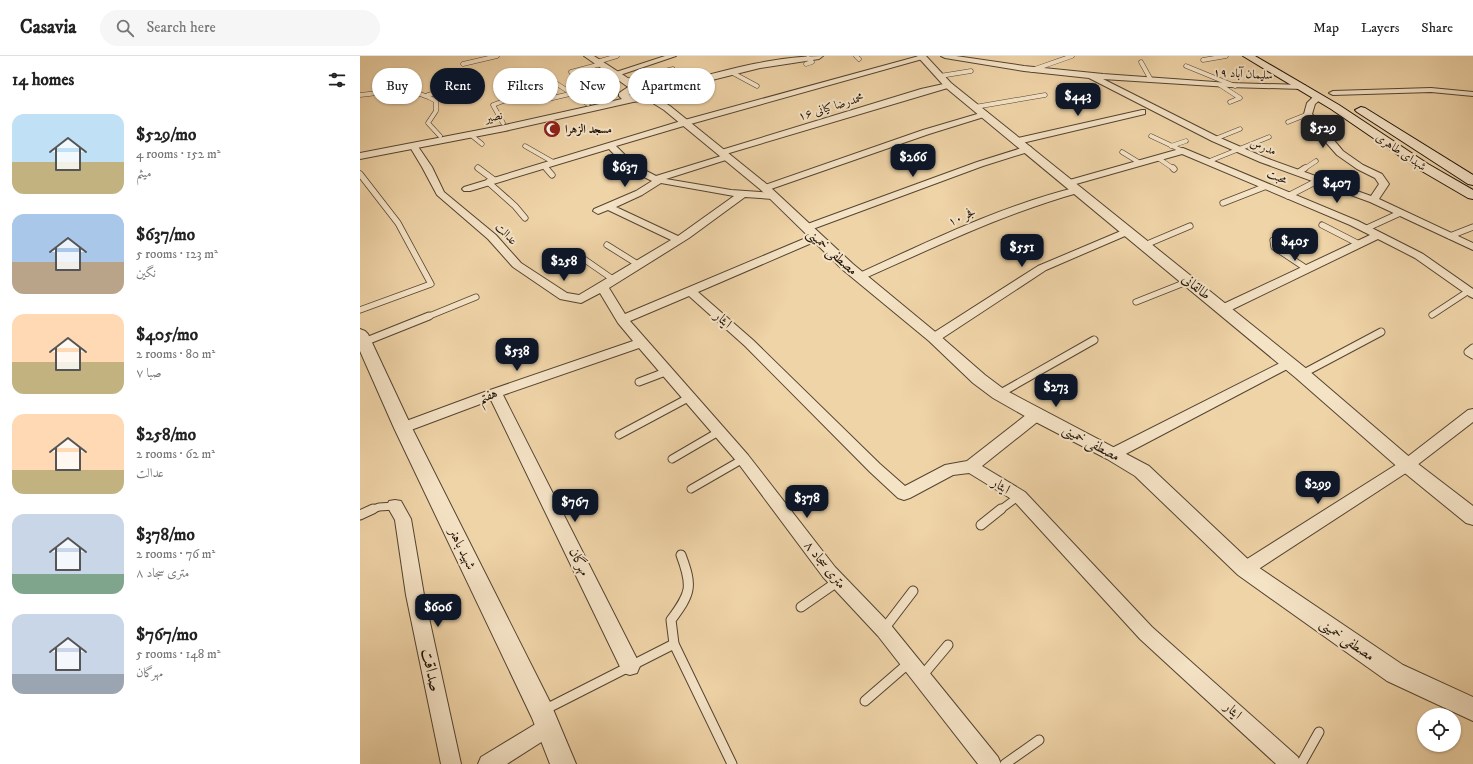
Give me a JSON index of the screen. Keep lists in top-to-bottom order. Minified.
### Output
{"streets":{"main road":["شهدای طاهری"],"street":["سلیمان آباد ۱۹","محمدرضا کیانی ۱۶","نصیر","مدرس","محبت","فجر ۱۰","عدالت","مصطفی خمینی","طالقانی","ایثار","هفتم","شهید باهنر","مهرگان","۸ متری سجاد","صداقت"]},"crossings":[["سلیمان آباد ۱۹","مدرس"],["سلیمان آباد ۱۹","شهدای طاهری"],["محمدرضا کیانی ۱۶","مصطفی خمینی"],["محمدرضا کیانی ۱۶","طالقانی"],["نصیر","عدالت"],["محبت","فجر ۱۰"],["فجر ۱۰","مصطفی خمینی"],["فجر ۱۰","طالقانی"],["عدالت","۸ متری سجاد"],["هفتم","شهید باهنر"],["هفتم","مهرگان"],["هفتم","۸ متری سجاد"]],"places":{"mosque":["مسجد الزهرا"]},"page":{"header":"Casavia","search":"Search here","nav":["Map","Layers","Share"],"heading":"14 homes","chip":["Buy","Rent","Filters","New","Apartment"],"price":["$443","$529","$266","$637","$407","$405","$551","$258","$538","$273","$299","$378","$767","$606"],"list":[{"name":"$529/mo","note":"4 rooms · 152 m² · میثم"},{"name":"$637/mo","note":"5 rooms · 123 m² · نگین"},{"name":"$405/mo","note":"2 rooms · 80 m² · صبا ۷"},{"name":"$258/mo","note":"2 rooms · 62 m² · عدالت"},{"name":"$378/mo","note":"2 rooms · 76 m² · ۸ متری سجاد"},{"name":"$767/mo","note":"5 rooms · 148 m² · مهرگان"}]}}
